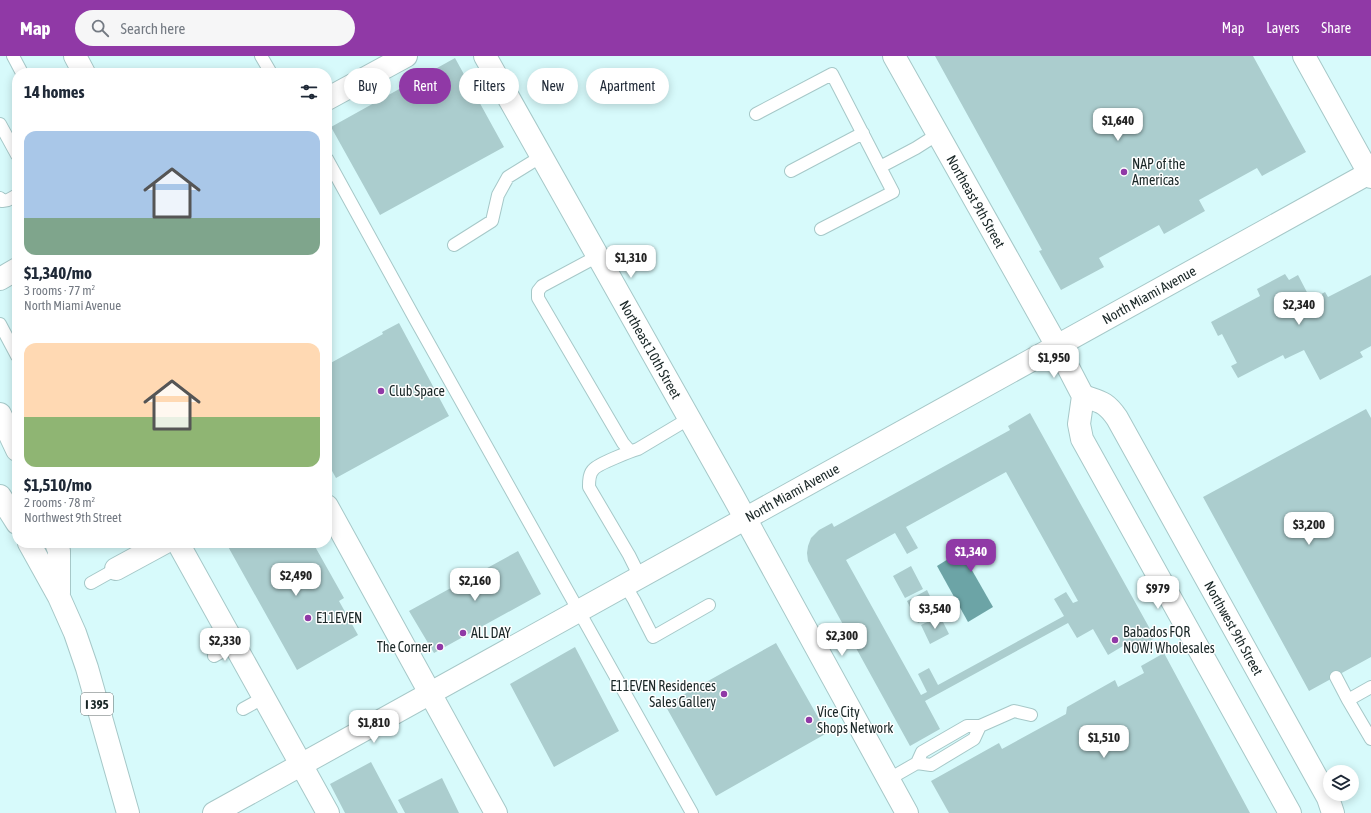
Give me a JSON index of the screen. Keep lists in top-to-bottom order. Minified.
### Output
{"streets":{"main road":["Northeast 9th Street","North Miami Avenue","Northeast 10th Street","Northwest 9th Street","I 395"]},"crossings":[["Northeast 9th Street","North Miami Avenue"],["North Miami Avenue","Northeast 10th Street"]],"places":["NAP of the Americas","Club Space","E11EVEN","ALL DAY","Babados FOR NOW! Wholesales","The Corner","E11EVEN Residences Sales Gallery","Vice City Shops Network"],"page":{"header":"Map","search":"Search here","nav":["Map","Layers","Share"],"chip":["Buy","Rent","Filters","New","Apartment"],"heading":"14 homes","price":["$1,640","$1,310","$2,340","$1,950","$3,200","$1,340","$2,490","$2,160","$979","$3,540","$2,300","$2,330","$1,810","$1,510"],"list":[{"name":"$1,340/mo","note":"3 rooms · 77 m² · North Miami Avenue"},{"name":"$1,510/mo","note":"2 rooms · 78 m² · Northwest 9th Street"}]}}
